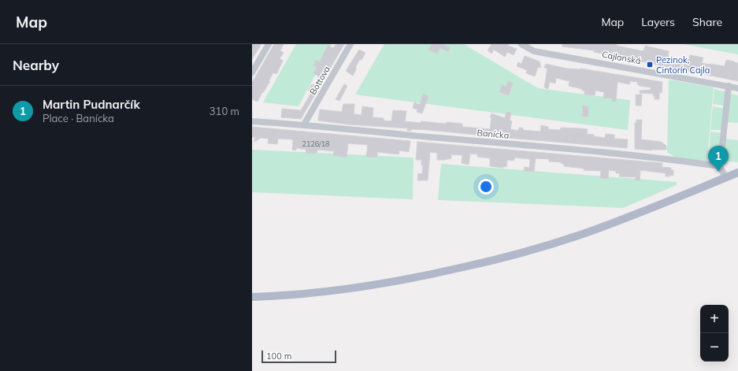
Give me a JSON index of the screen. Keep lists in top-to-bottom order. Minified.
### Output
{"streets":{"street":["Cajlanská","Bottova","Banícka"]},"crossings":[["Bottova","Banícka"]],"places":{"transit":["Pezinok, Cintorín Cajla"]},"house_numbers":["2126/18"],"scale_bar":"100 m","page":{"header":"Map","nav":["Map","Layers","Share"],"heading":"Nearby","list":[{"mark":"1","name":"Martin Pudnarčík","note":"Place · Banícka","value":"310 m"}],"pins":"1","map_buttons":["+","−"],"scale":"100 m"}}
